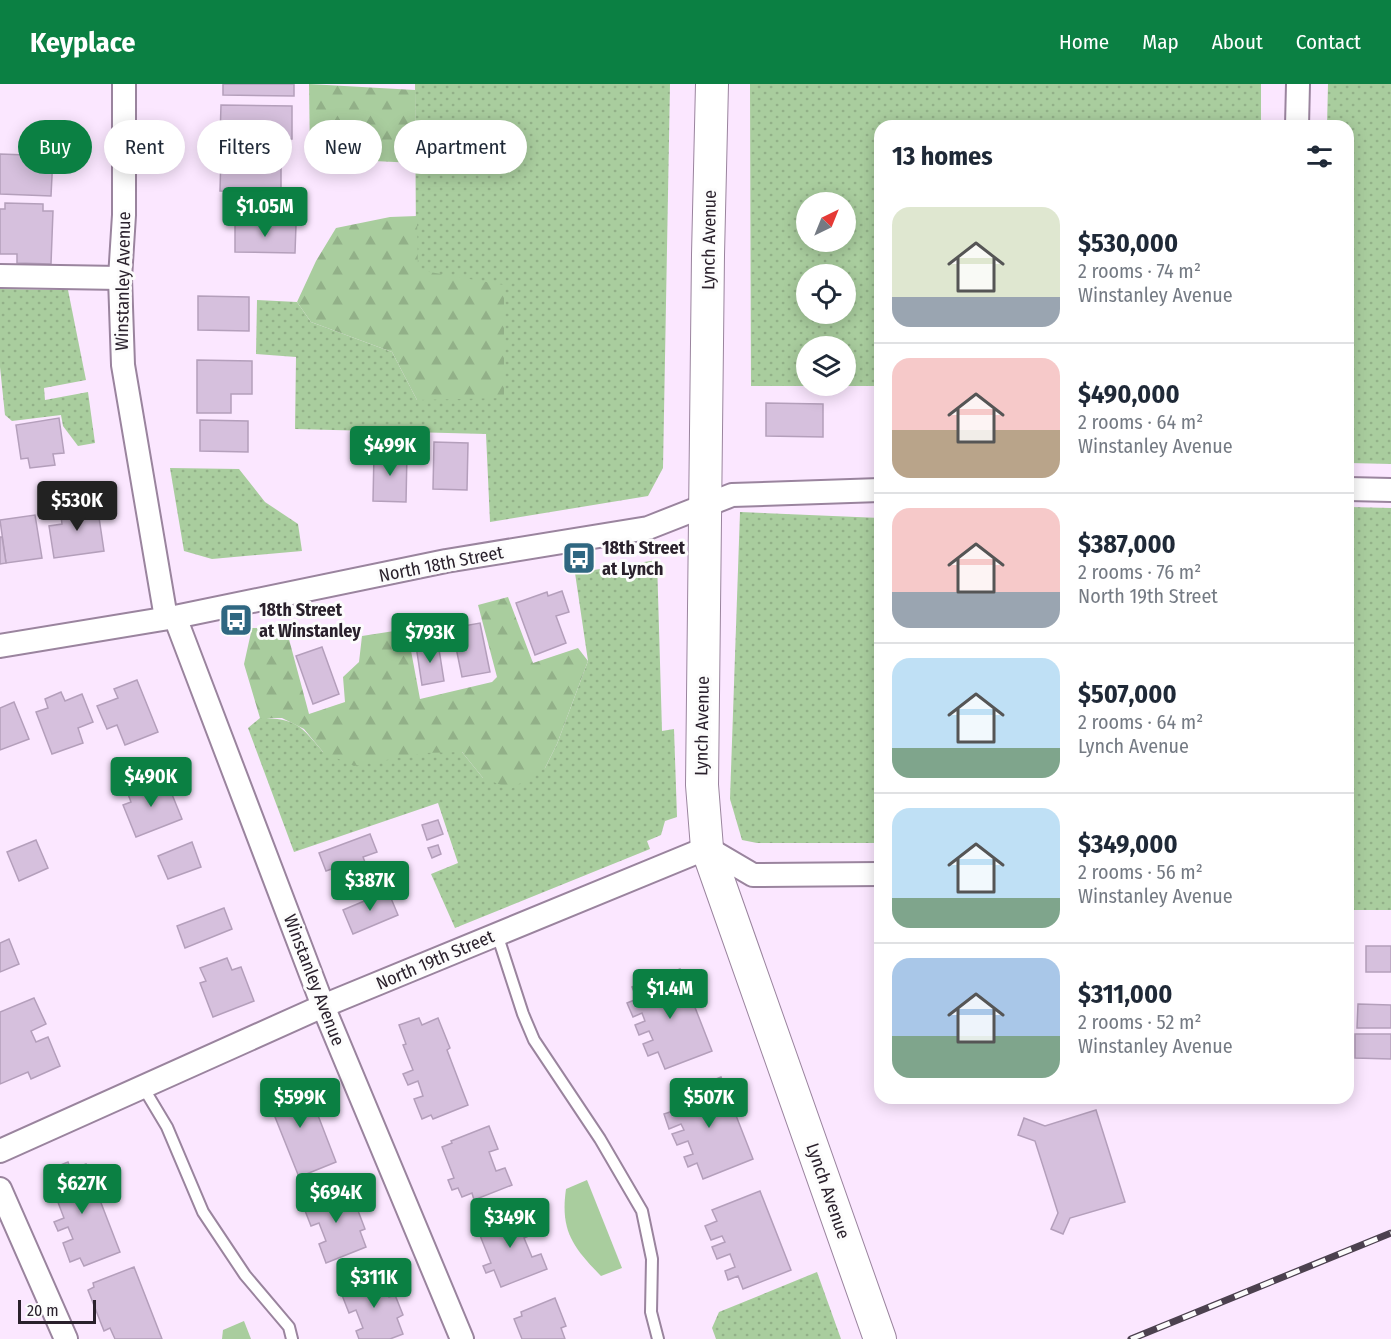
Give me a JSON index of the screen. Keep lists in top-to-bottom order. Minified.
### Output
{"streets":{"street":["Lynch Avenue","Winstanley Avenue","North 18th Street","North 19th Street"]},"crossings":[["Lynch Avenue","North 18th Street"],["Lynch Avenue","North 19th Street"],["Winstanley Avenue","North 18th Street"],["Winstanley Avenue","North 19th Street"]],"places":{"bus stop":["18th Street at Lynch","18th Street at Winstanley"]},"scale_bar":"20 m","north":"top right","page":{"header":"Keyplace","nav":["Home","Map","About","Contact"],"chip":["Buy","Rent","Filters","New","Apartment"],"heading":"13 homes","price":["$1.05M","$499K","$530K","$793K","$490K","$387K","$1.4M","$599K","$507K","$627K","$694K","$349K","$311K"],"list":[{"name":"$530,000","note":"2 rooms · 74 m² · Winstanley Avenue"},{"name":"$490,000","note":"2 rooms · 64 m² · Winstanley Avenue"},{"name":"$387,000","note":"2 rooms · 76 m² · North 19th Street"},{"name":"$507,000","note":"2 rooms · 64 m² · Lynch Avenue"},{"name":"$349,000","note":"2 rooms · 56 m² · Winstanley Avenue"},{"name":"$311,000","note":"2 rooms · 52 m² · Winstanley Avenue"}],"scale":"20 m"}}
